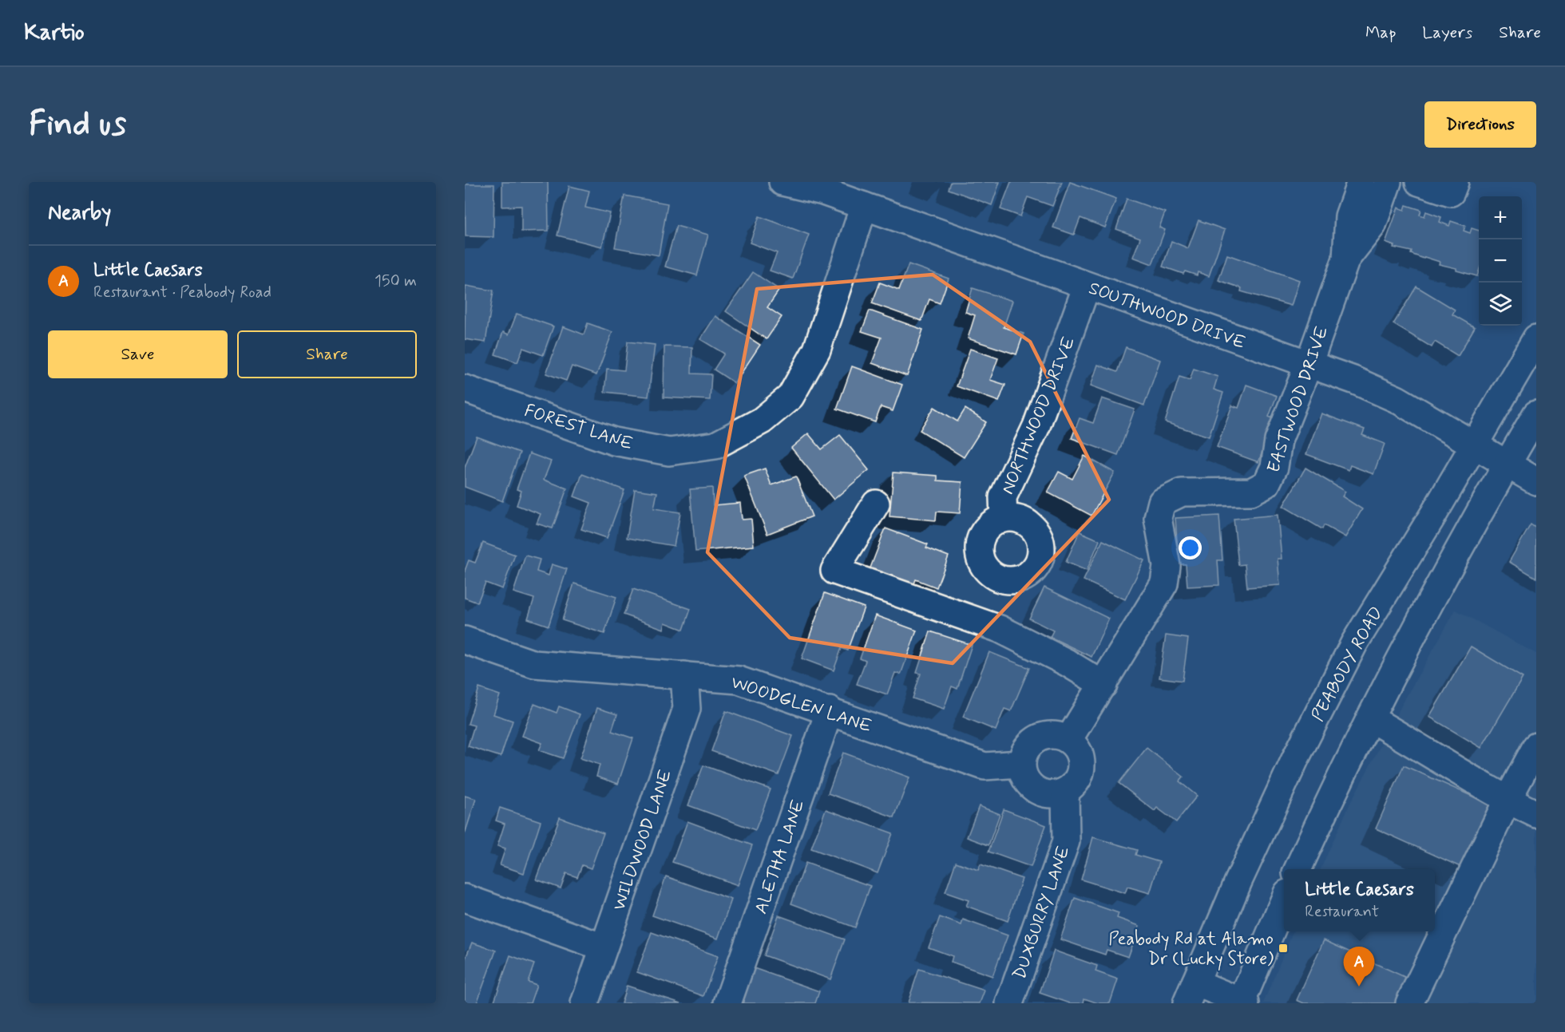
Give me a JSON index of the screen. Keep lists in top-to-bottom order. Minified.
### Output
{"streets":{"street":["SOUTHWOOD DRIVE","EASTWOOD DRIVE","NORTHWOOD DRIVE","FOREST LANE","PEABODY ROAD","WOODGLEN LANE","WILDWOOD LANE","ALETHA LANE","DUXBURRY LANE"]},"crossings":[["SOUTHWOOD DRIVE","EASTWOOD DRIVE"],["SOUTHWOOD DRIVE","NORTHWOOD DRIVE"],["SOUTHWOOD DRIVE","FOREST LANE"],["SOUTHWOOD DRIVE","PEABODY ROAD"],["EASTWOOD DRIVE","WOODGLEN LANE"],["EASTWOOD DRIVE","DUXBURRY LANE"],["WOODGLEN LANE","WILDWOOD LANE"],["WOODGLEN LANE","ALETHA LANE"],["WOODGLEN LANE","DUXBURRY LANE"]],"places":{"transit":["Peabody Rd at Alamo Dr (Lucky Store)"]},"page":{"header":"Kartio","nav":["Map","Layers","Share"],"buttons":["Directions",["Save","Share"]],"title":"Find us","heading":"Nearby","map_buttons":["+","−"],"list":[{"mark":"A","name":"Little Caesars","note":"Restaurant · Peabody Road","value":"150 m"}],"popup":["Little Caesars","Restaurant"],"pins":"A"}}
